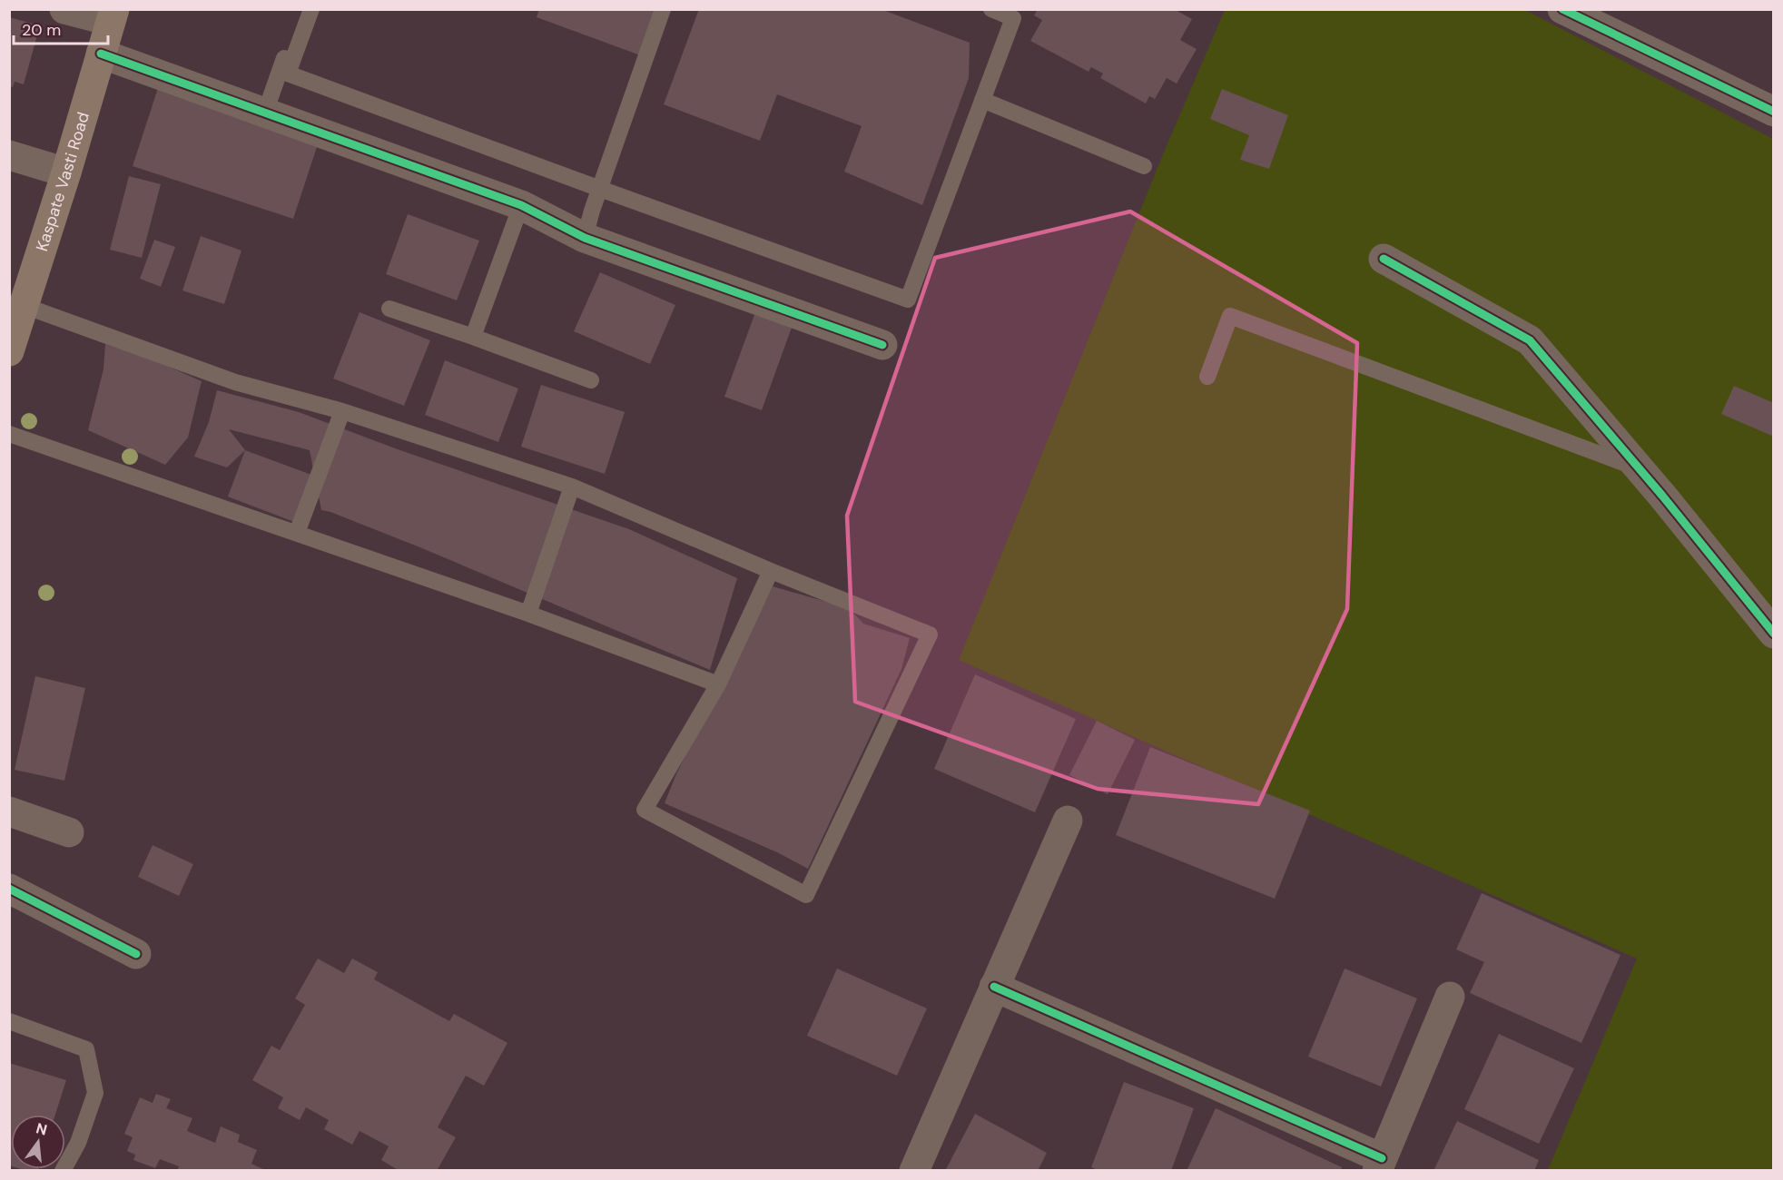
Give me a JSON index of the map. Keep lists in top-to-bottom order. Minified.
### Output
{"streets":{"main road":["Kaspate Vasti Road"]},"scale_bar":"20 m","north":"top"}
